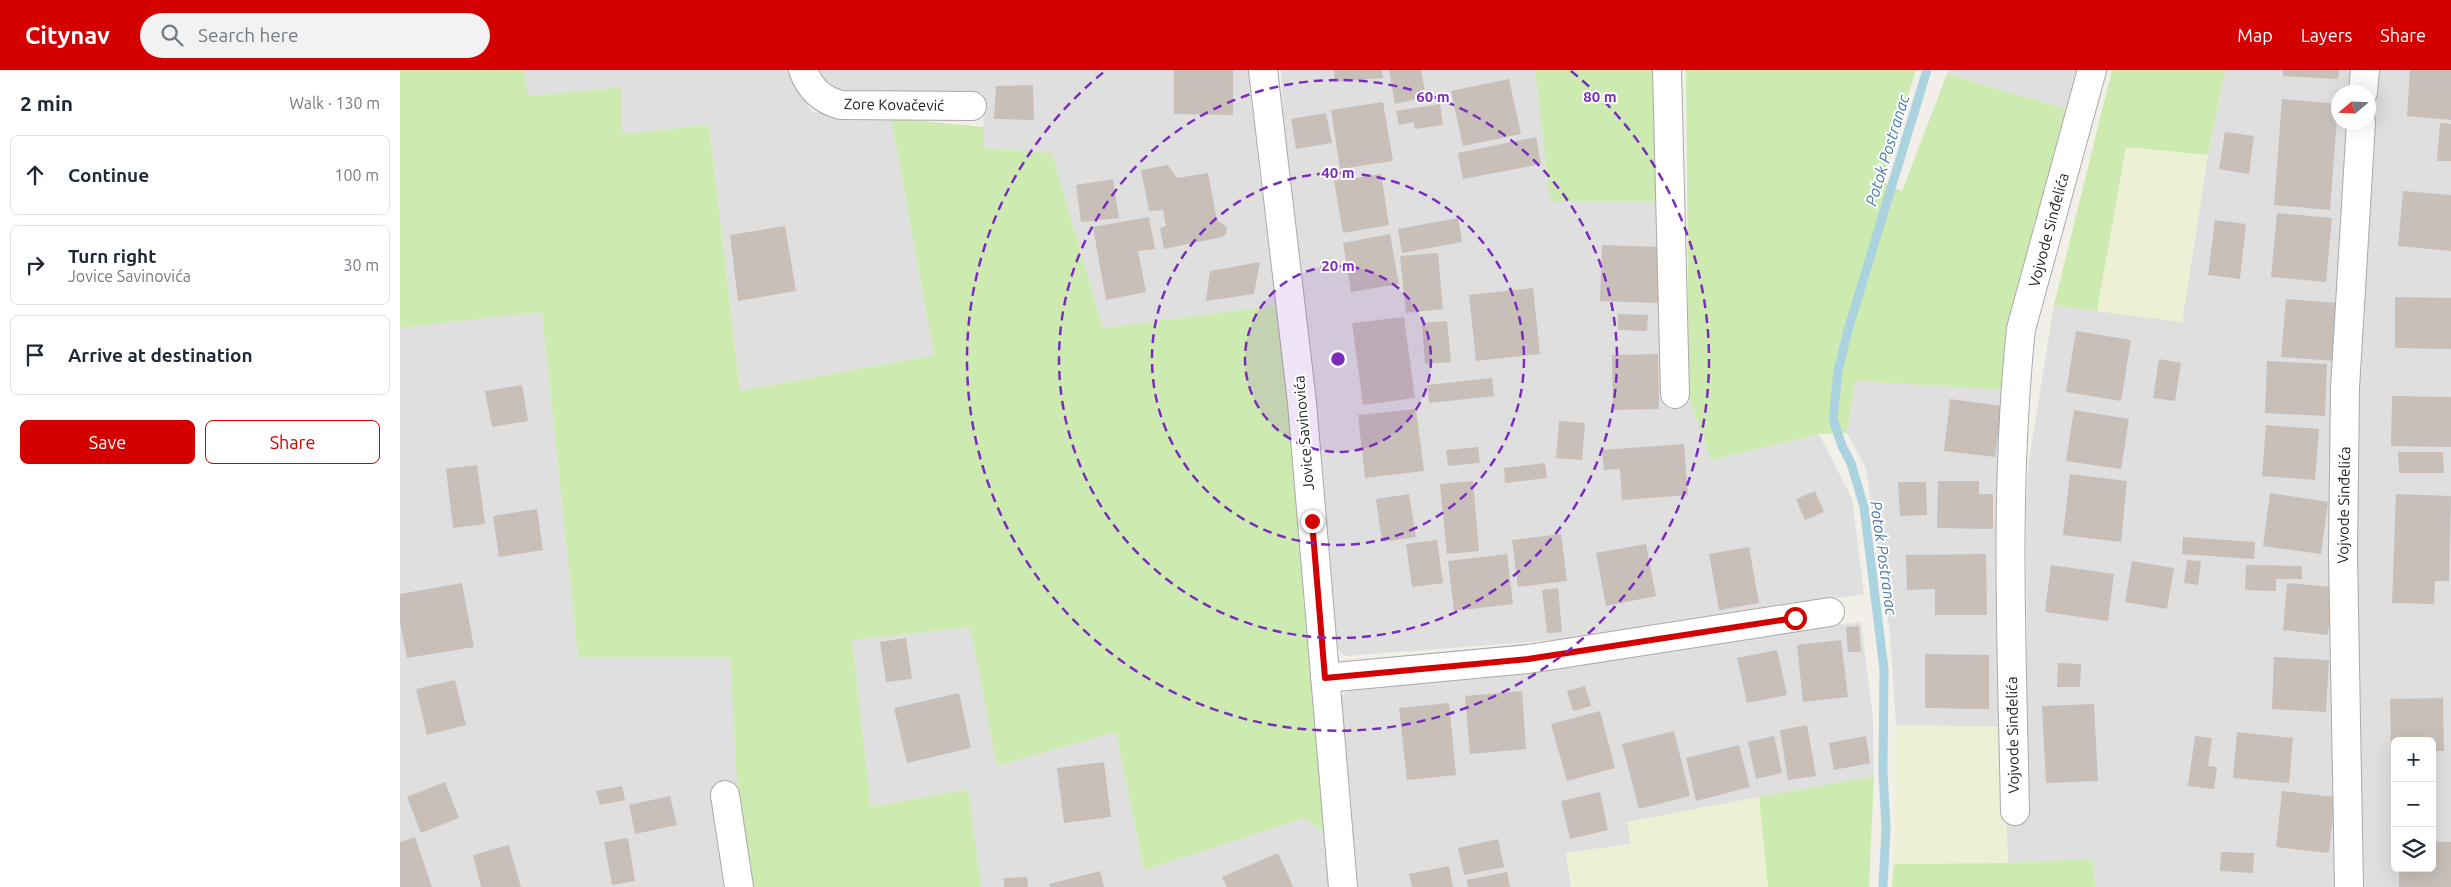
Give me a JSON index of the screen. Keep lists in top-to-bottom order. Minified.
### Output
{"streets":{"street":["Zore Kovačević","Vojvode Sinđelića","Jovice Savinovića"]},"water":["Potok Postranac"],"north":"left","page":{"header":"Citynav","search":"Search here","nav":["Map","Layers","Share"],"heading":["2 min","Walk · 130 m"],"list":[["Continue","100 m"],["Turn right","Jovice Savinovića","30 m"],"Arrive at destination"],"buttons":["Save","Share"],"map_buttons":["+","−"]},"rings":["80 m","60 m","40 m","20 m"]}
